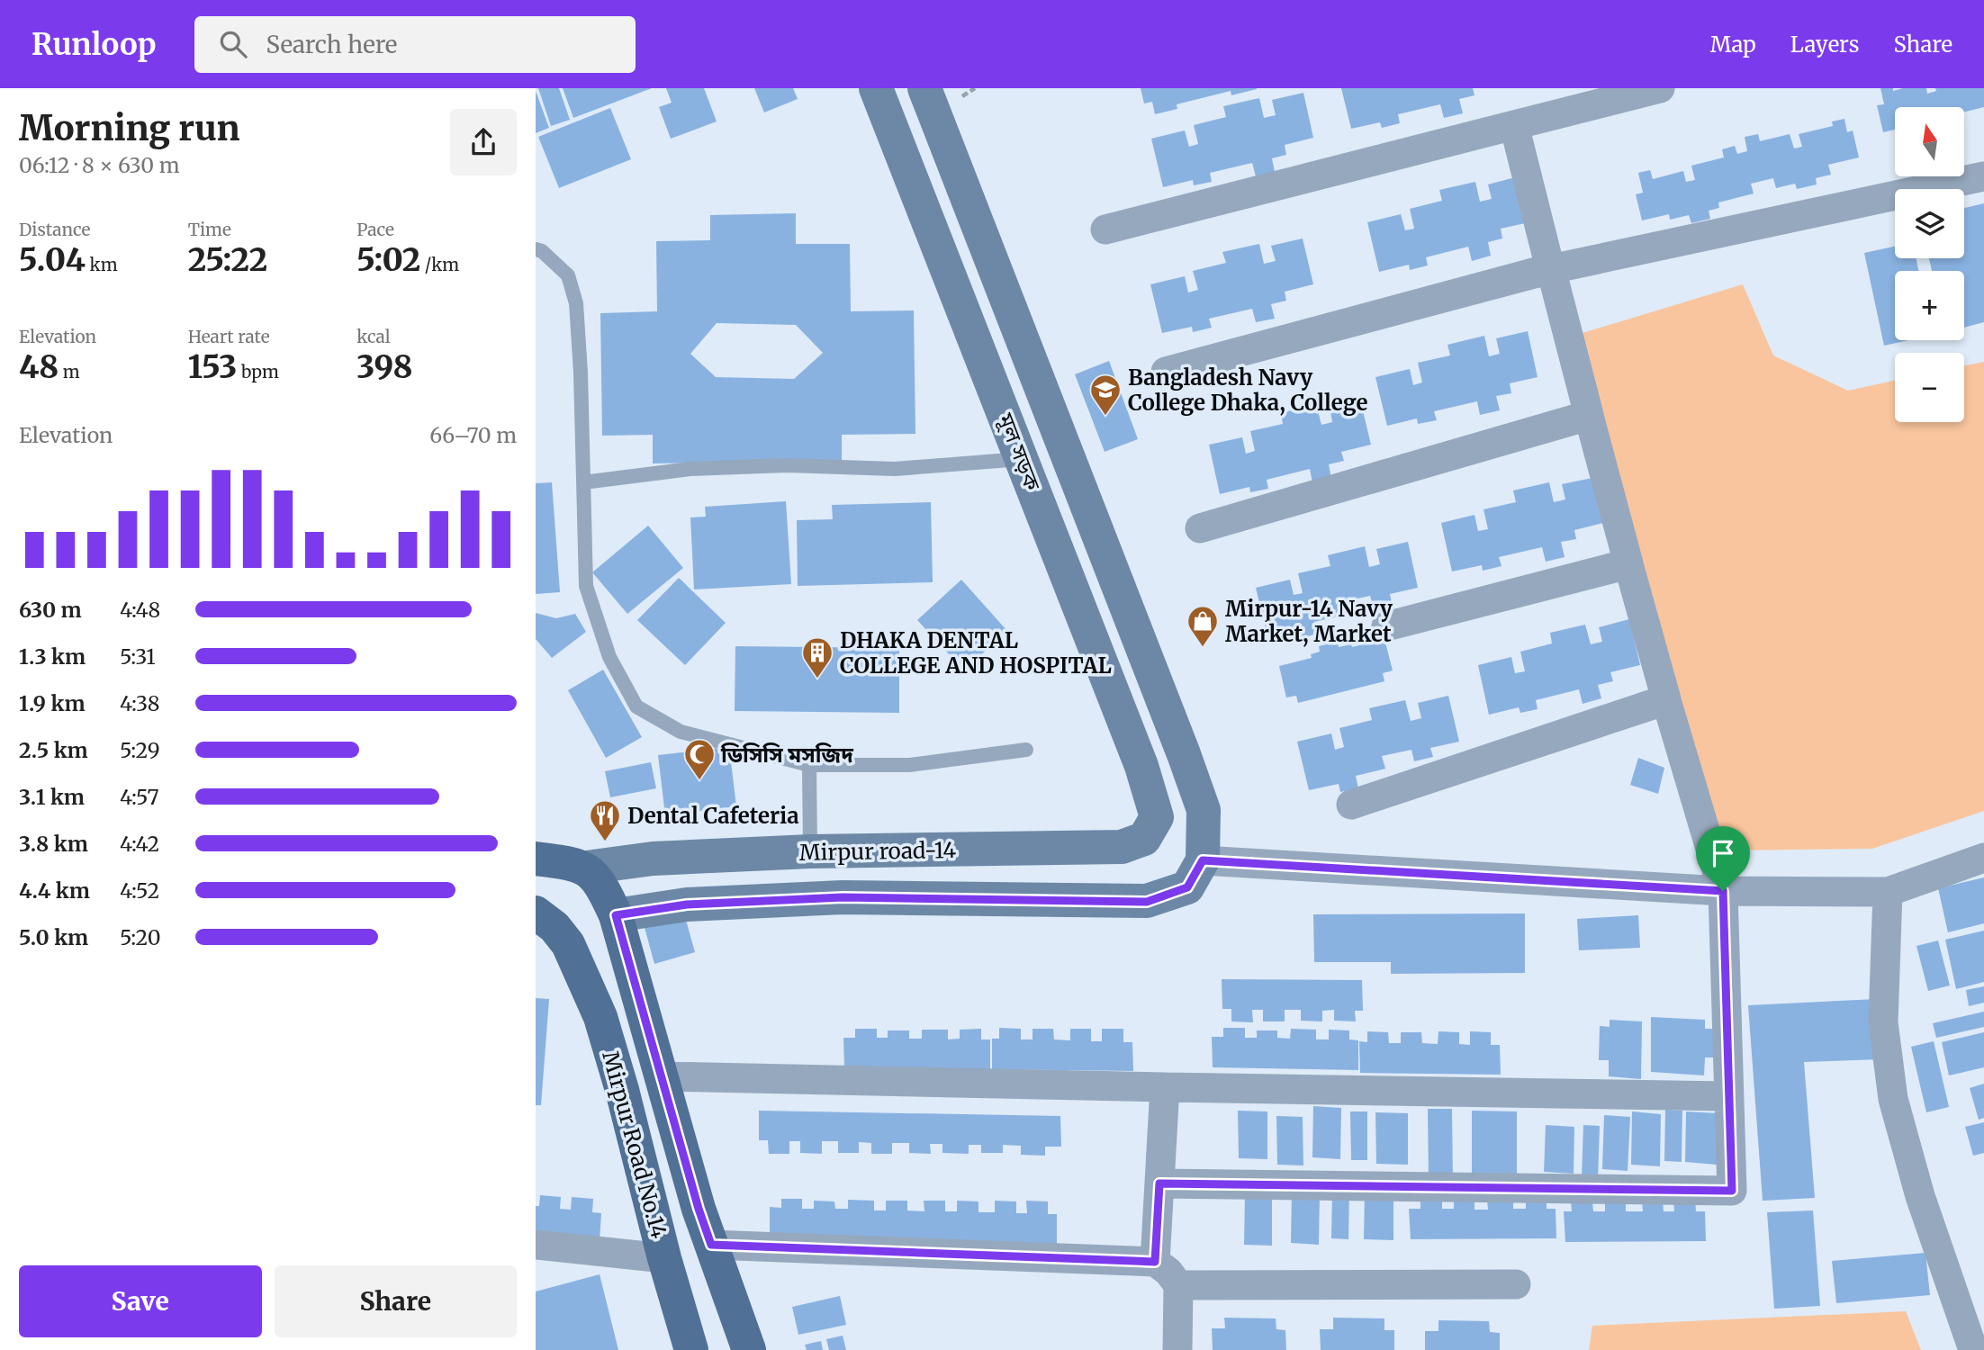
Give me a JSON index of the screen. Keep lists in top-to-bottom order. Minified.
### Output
{"streets":{"main road":["Mirpur road-14","Mirpur Road No.14"],"street":["মূল সড়ক"]},"crossings":[["মূল সড়ক","Mirpur road-14"],["Mirpur road-14","Mirpur Road No.14"]],"places":{"school or university":["Bangladesh Navy College Dhaka, College"],"shop":["Mirpur-14 Navy Market, Market"],"building":["DHAKA DENTAL COLLEGE AND HOSPITAL"],"mosque":["ডিসিসি মসজিদ"],"restaurant":["Dental Cafeteria"]},"north":"top","page":{"header":"Runloop","search":"Search here","nav":["Map","Layers","Share"],"heading":["Morning run","06:12 · 8 × 630 m"],"map_buttons":["+","−"],"stats":[["Distance","5.04 km"],["Time","25:22"],["Pace","5:02 /km"],["Elevation","48 m"],["Heart rate","153 bpm"],["kcal","398"]],"chart":["Elevation","66–70 m"],"list":[{"name":"630 m","note":"4:48"},{"name":"1.3 km","note":"5:31"},{"name":"1.9 km","note":"4:38"},{"name":"2.5 km","note":"5:29"},{"name":"3.1 km","note":"4:57"},{"name":"3.8 km","note":"4:42"},{"name":"4.4 km","note":"4:52"},{"name":"5.0 km","note":"5:20"}],"buttons":["Save","Share"]}}
